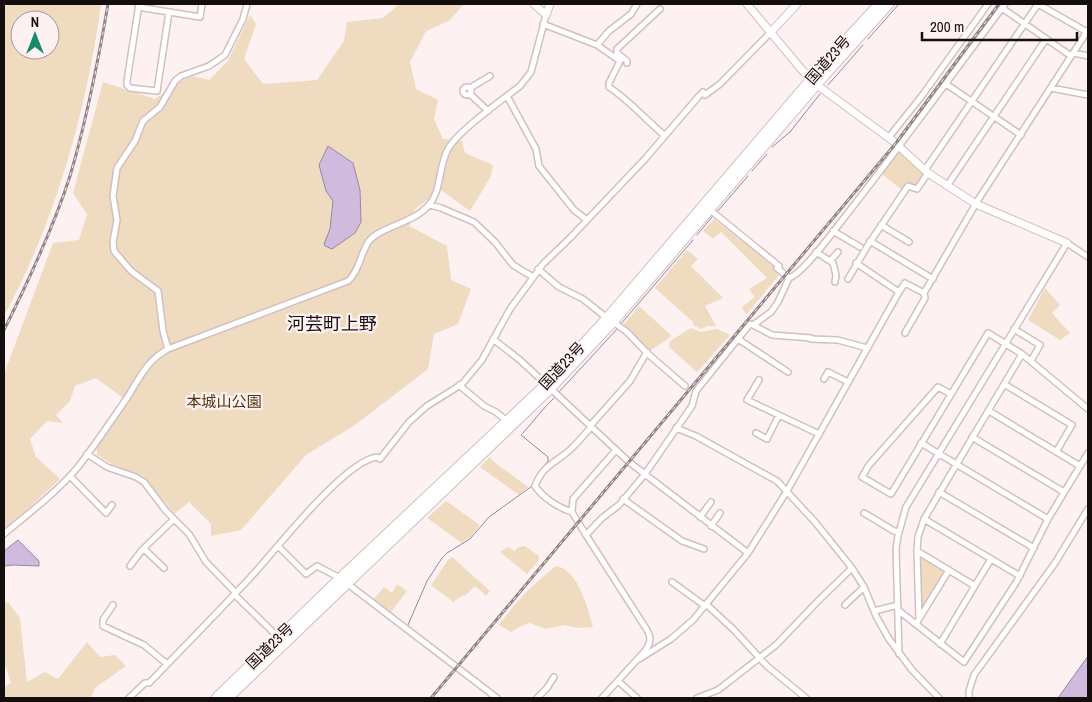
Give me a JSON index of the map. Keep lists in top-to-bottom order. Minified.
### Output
{"streets":{"highway":["国道23号"]},"districts":["河芸町上野"],"parks":["本城山公園"],"scale_bar":"200 m","north":"top"}
